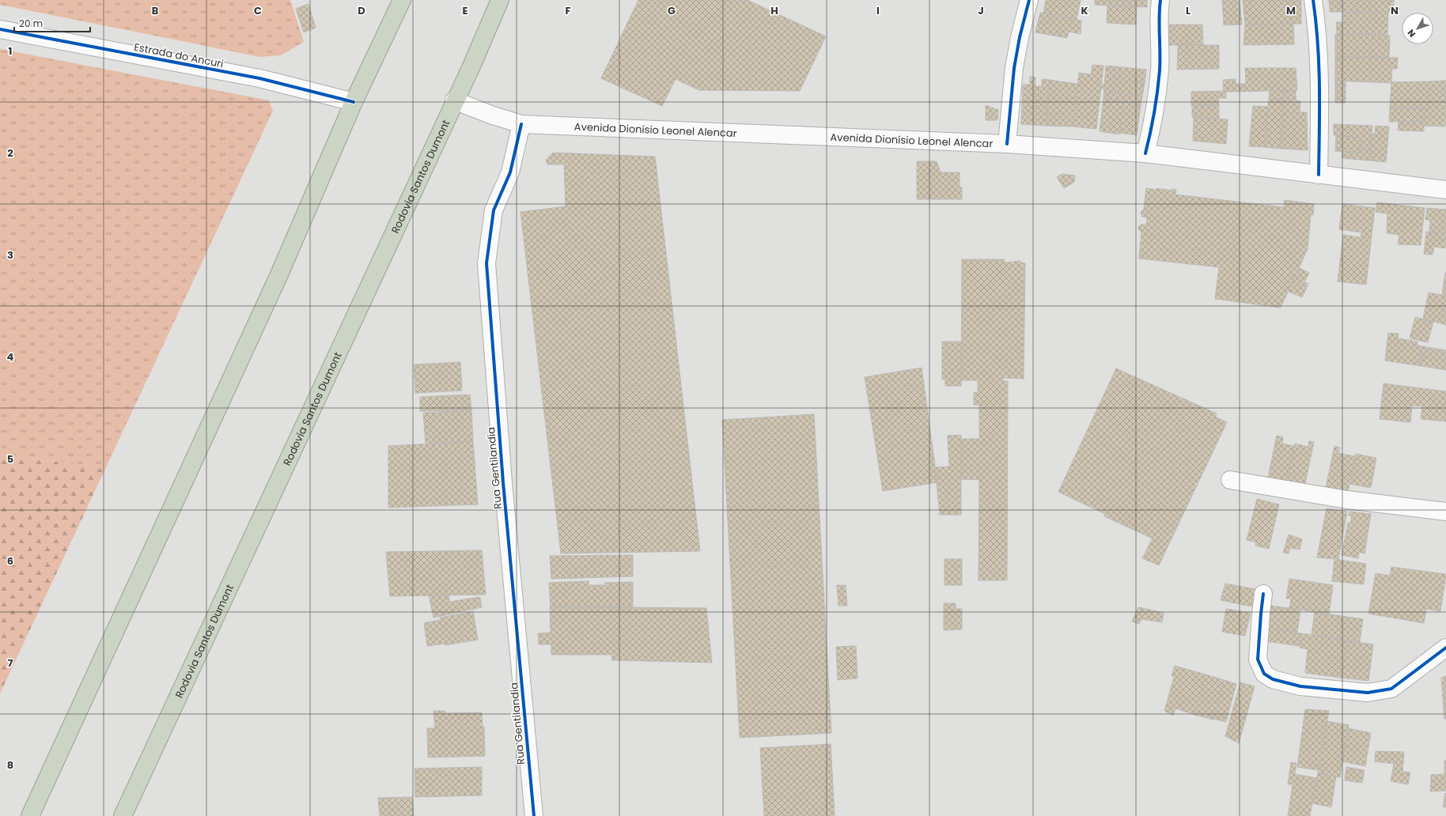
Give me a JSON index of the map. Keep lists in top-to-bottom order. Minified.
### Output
{"streets":{"highway":["Rodovia Santos Dumont"],"street":["Estrada do Ancuri","Avenida Dionísio Leonel Alencar","Rua Gentilandia"]},"crossings":[["Avenida Dionísio Leonel Alencar","Rodovia Santos Dumont"],["Avenida Dionísio Leonel Alencar","Rua Gentilandia"]],"scale_bar":"20 m","north":"bottom left","grid":{"columns":["B","C","D","E","F","G","H","I","J","K","L","M","N"],"rows":["1","2","3","4","5","6","7","8"]}}
